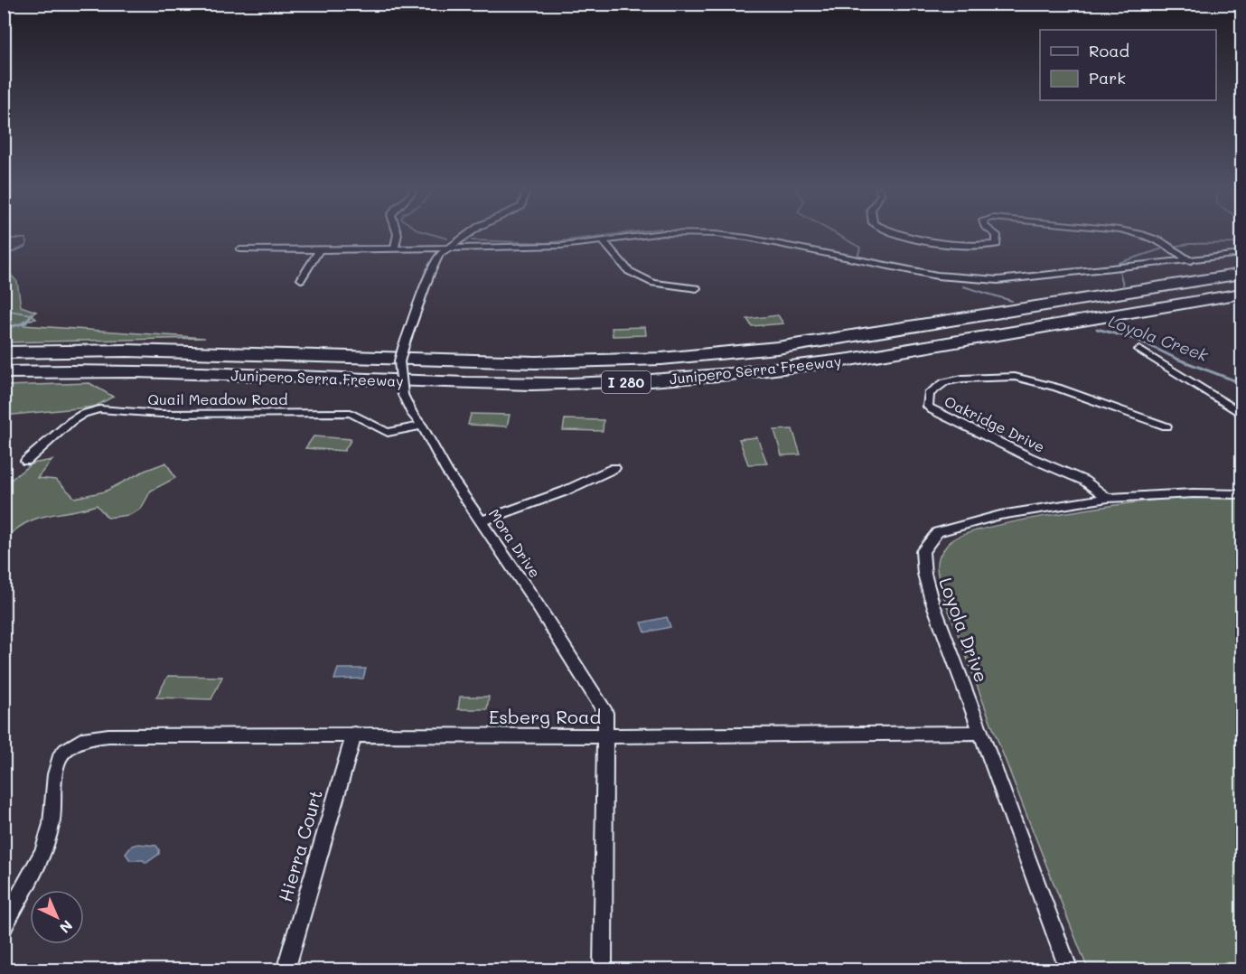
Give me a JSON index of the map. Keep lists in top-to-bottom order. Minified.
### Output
{"streets":{"highway":["Junipero Serra Freeway","I 280"],"street":["Quail Meadow Road","Oakridge Drive","Mora Drive","Loyola Drive","Esberg Road","Hierra Court"]},"crossings":[["Quail Meadow Road","Mora Drive"],["Oakridge Drive","Loyola Drive"],["Mora Drive","Esberg Road"],["Loyola Drive","Esberg Road"],["Esberg Road","Hierra Court"]],"water":["Loyola Creek"],"legend":["Road","Park"],"north":"bottom right"}
